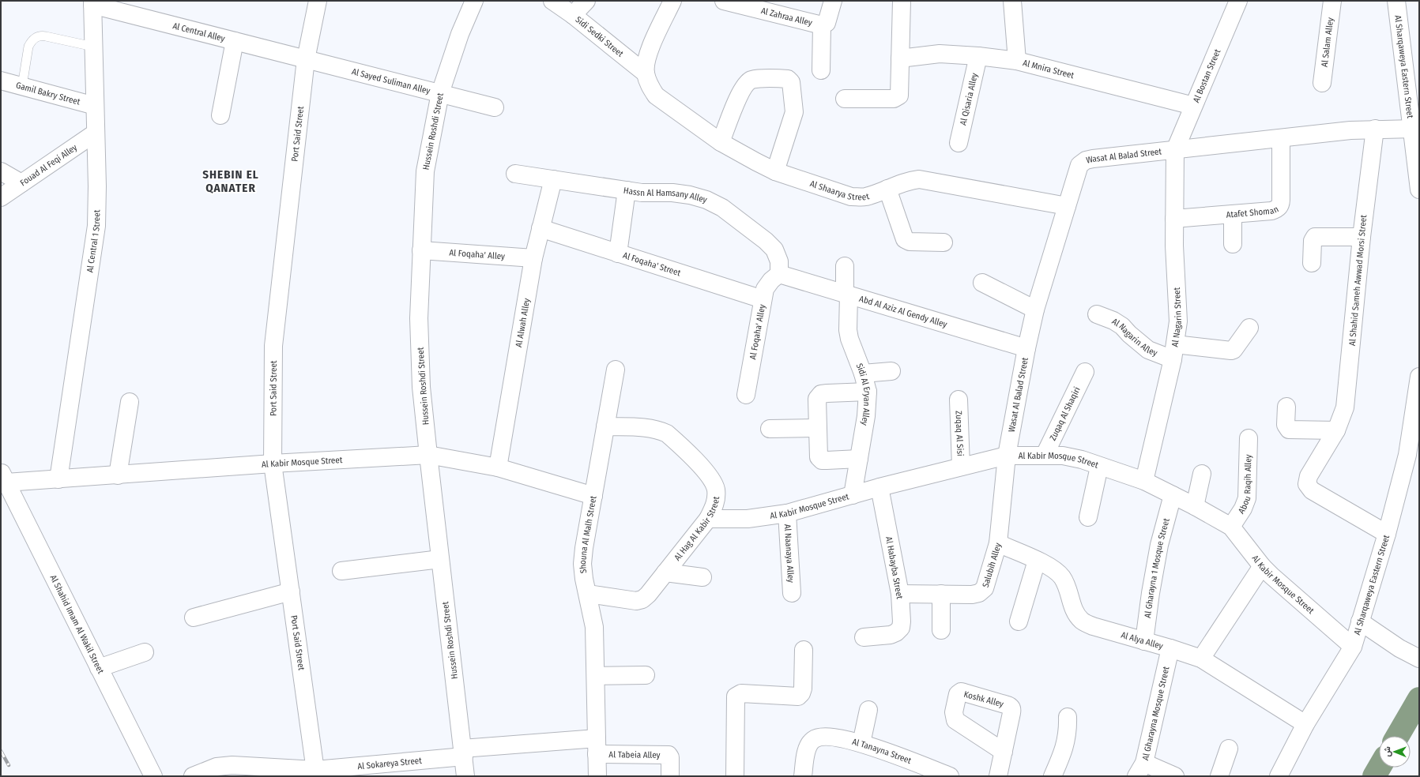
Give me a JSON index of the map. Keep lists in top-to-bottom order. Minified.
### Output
{"streets":{"street":["Al Zahraa Alley","Al Central Alley","Sidi Sedki Street","Al Salam Alley","Al Sharqaweya Eastern Street","Al Mnira Street","Al Bostan Street","Al Sayed Suliman Alley","Gamil Bakry Street","Al Qisaria Alley","Hussein Roshdi Street","Port Said Street","Wasat Al Balad Street","Fouad Al Feqi Alley","Al Shaarya Street","Hassn Al Hamsany Alley","Atafet Shoman","Al Central 1 Street","Al Foqaha' Alley","Al Foqaha' Street","Al Shahid Sameh Awwad Morsi Street","Abd Al Aziz Al Gendy Alley","Al Nagarin Street","Al Alwah Alley","Al Nagarin Alley","Sidi Al Eryan Alley","Zuqaq Al Shaqiri","Zuqaq Al Sisi","Al Kabir Mosque Street","Abou Raqih Alley","Al Hag Al Kabir Street","Shouna Al Malh Street","Al Naanaya Alley","Salubih Alley","Al Habayba Street","Al Gharayna 1 Mosque Street","Al Shahid Imam Al Wakil Street","Al Alya Alley","Al Gharayna Mosque Street","Al Tanayna Street","Al Tabeia Alley","Al Sokareya Street"]},"crossings":[["Al Central Alley","Al Sayed Suliman Alley"],["Al Central Alley","Port Said Street"],["Al Central Alley","Al Central 1 Street"],["Sidi Sedki Street","Al Shaarya Street"],["Al Sharqaweya Eastern Street","Wasat Al Balad Street"],["Al Sharqaweya Eastern Street","Al Shahid Sameh Awwad Morsi Street"],["Al Sharqaweya Eastern Street","Al Kabir Mosque Street"],["Al Sharqaweya Eastern Street","Al Alya Alley"],["Al Mnira Street","Al Bostan Street"],["Al Mnira Street","Al Qisaria Alley"],["Al Bostan Street","Wasat Al Balad Street"],["Al Bostan Street","Al Nagarin Street"],["Al Sayed Suliman Alley","Hussein Roshdi Street"],["Al Sayed Suliman Alley","Port Said Street"],["Gamil Bakry Street","Al Central 1 Street"],["Hussein Roshdi Street","Al Foqaha' Alley"],["Hussein Roshdi Street","Al Kabir Mosque Street"],["Hussein Roshdi Street","Al Sokareya Street"],["Port Said Street","Al Kabir Mosque Street"],["Port Said Street","Al Sokareya Street"],["Wasat Al Balad Street","Al Shaarya Street"],["Wasat Al Balad Street","Atafet Shoman"],["Wasat Al Balad Street","Al Shahid Sameh Awwad Morsi Street"],["Wasat Al Balad Street","Abd Al Aziz Al Gendy Alley"],["Wasat Al Balad Street","Al Nagarin Street"],["Wasat Al Balad Street","Al Kabir Mosque Street"],["Wasat Al Balad Street","Salubih Alley"],["Fouad Al Feqi Alley","Al Central 1 Street"],["Hassn Al Hamsany Alley","Al Foqaha' Alley"],["Hassn Al Hamsany Alley","Abd Al Aziz Al Gendy Alley"],["Hassn Al Hamsany Alley","Al Alwah Alley"],["Atafet Shoman","Al Nagarin Street"],["Al Central 1 Street","Al Kabir Mosque Street"],["Al Foqaha' Alley","Al Foqaha' Street"],["Al Foqaha' Alley","Abd Al Aziz Al Gendy Alley"],["Al Foqaha' Alley","Al Alwah Alley"],["Al Foqaha' Street","Al Alwah Alley"],["Abd Al Aziz Al Gendy Alley","Sidi Al Eryan Alley"],["Al Nagarin Street","Al Nagarin Alley"],["Al Nagarin Street","Al Kabir Mosque Street"],["Al Alwah Alley","Al Kabir Mosque Street"],["Sidi Al Eryan Alley","Al Kabir Mosque Street"],["Zuqaq Al Shaqiri","Al Kabir Mosque Street"],["Zuqaq Al Sisi","Al Kabir Mosque Street"],["Al Kabir Mosque Street","Abou Raqih Alley"],["Al Kabir Mosque Street","Al Hag Al Kabir Street"],["Al Kabir Mosque Street","Shouna Al Malh Street"],["Al Kabir Mosque Street","Al Naanaya Alley"],["Al Kabir Mosque Street","Salubih Alley"],["Al Kabir Mosque Street","Al Habayba Street"],["Al Kabir Mosque Street","Al Gharayna 1 Mosque Street"],["Al Kabir Mosque Street","Al Shahid Imam Al Wakil Street"],["Al Hag Al Kabir Street","Shouna Al Malh Street"],["Shouna Al Malh Street","Al Tabeia Alley"],["Shouna Al Malh Street","Al Sokareya Street"],["Salubih Alley","Al Habayba Street"],["Salubih Alley","Al Alya Alley"],["Al Gharayna 1 Mosque Street","Al Alya Alley"],["Al Alya Alley","Al Gharayna Mosque Street"],["Al Tabeia Alley","Al Sokareya Street"]],"districts":["SHEBIN EL QANATER"],"north":"left"}
